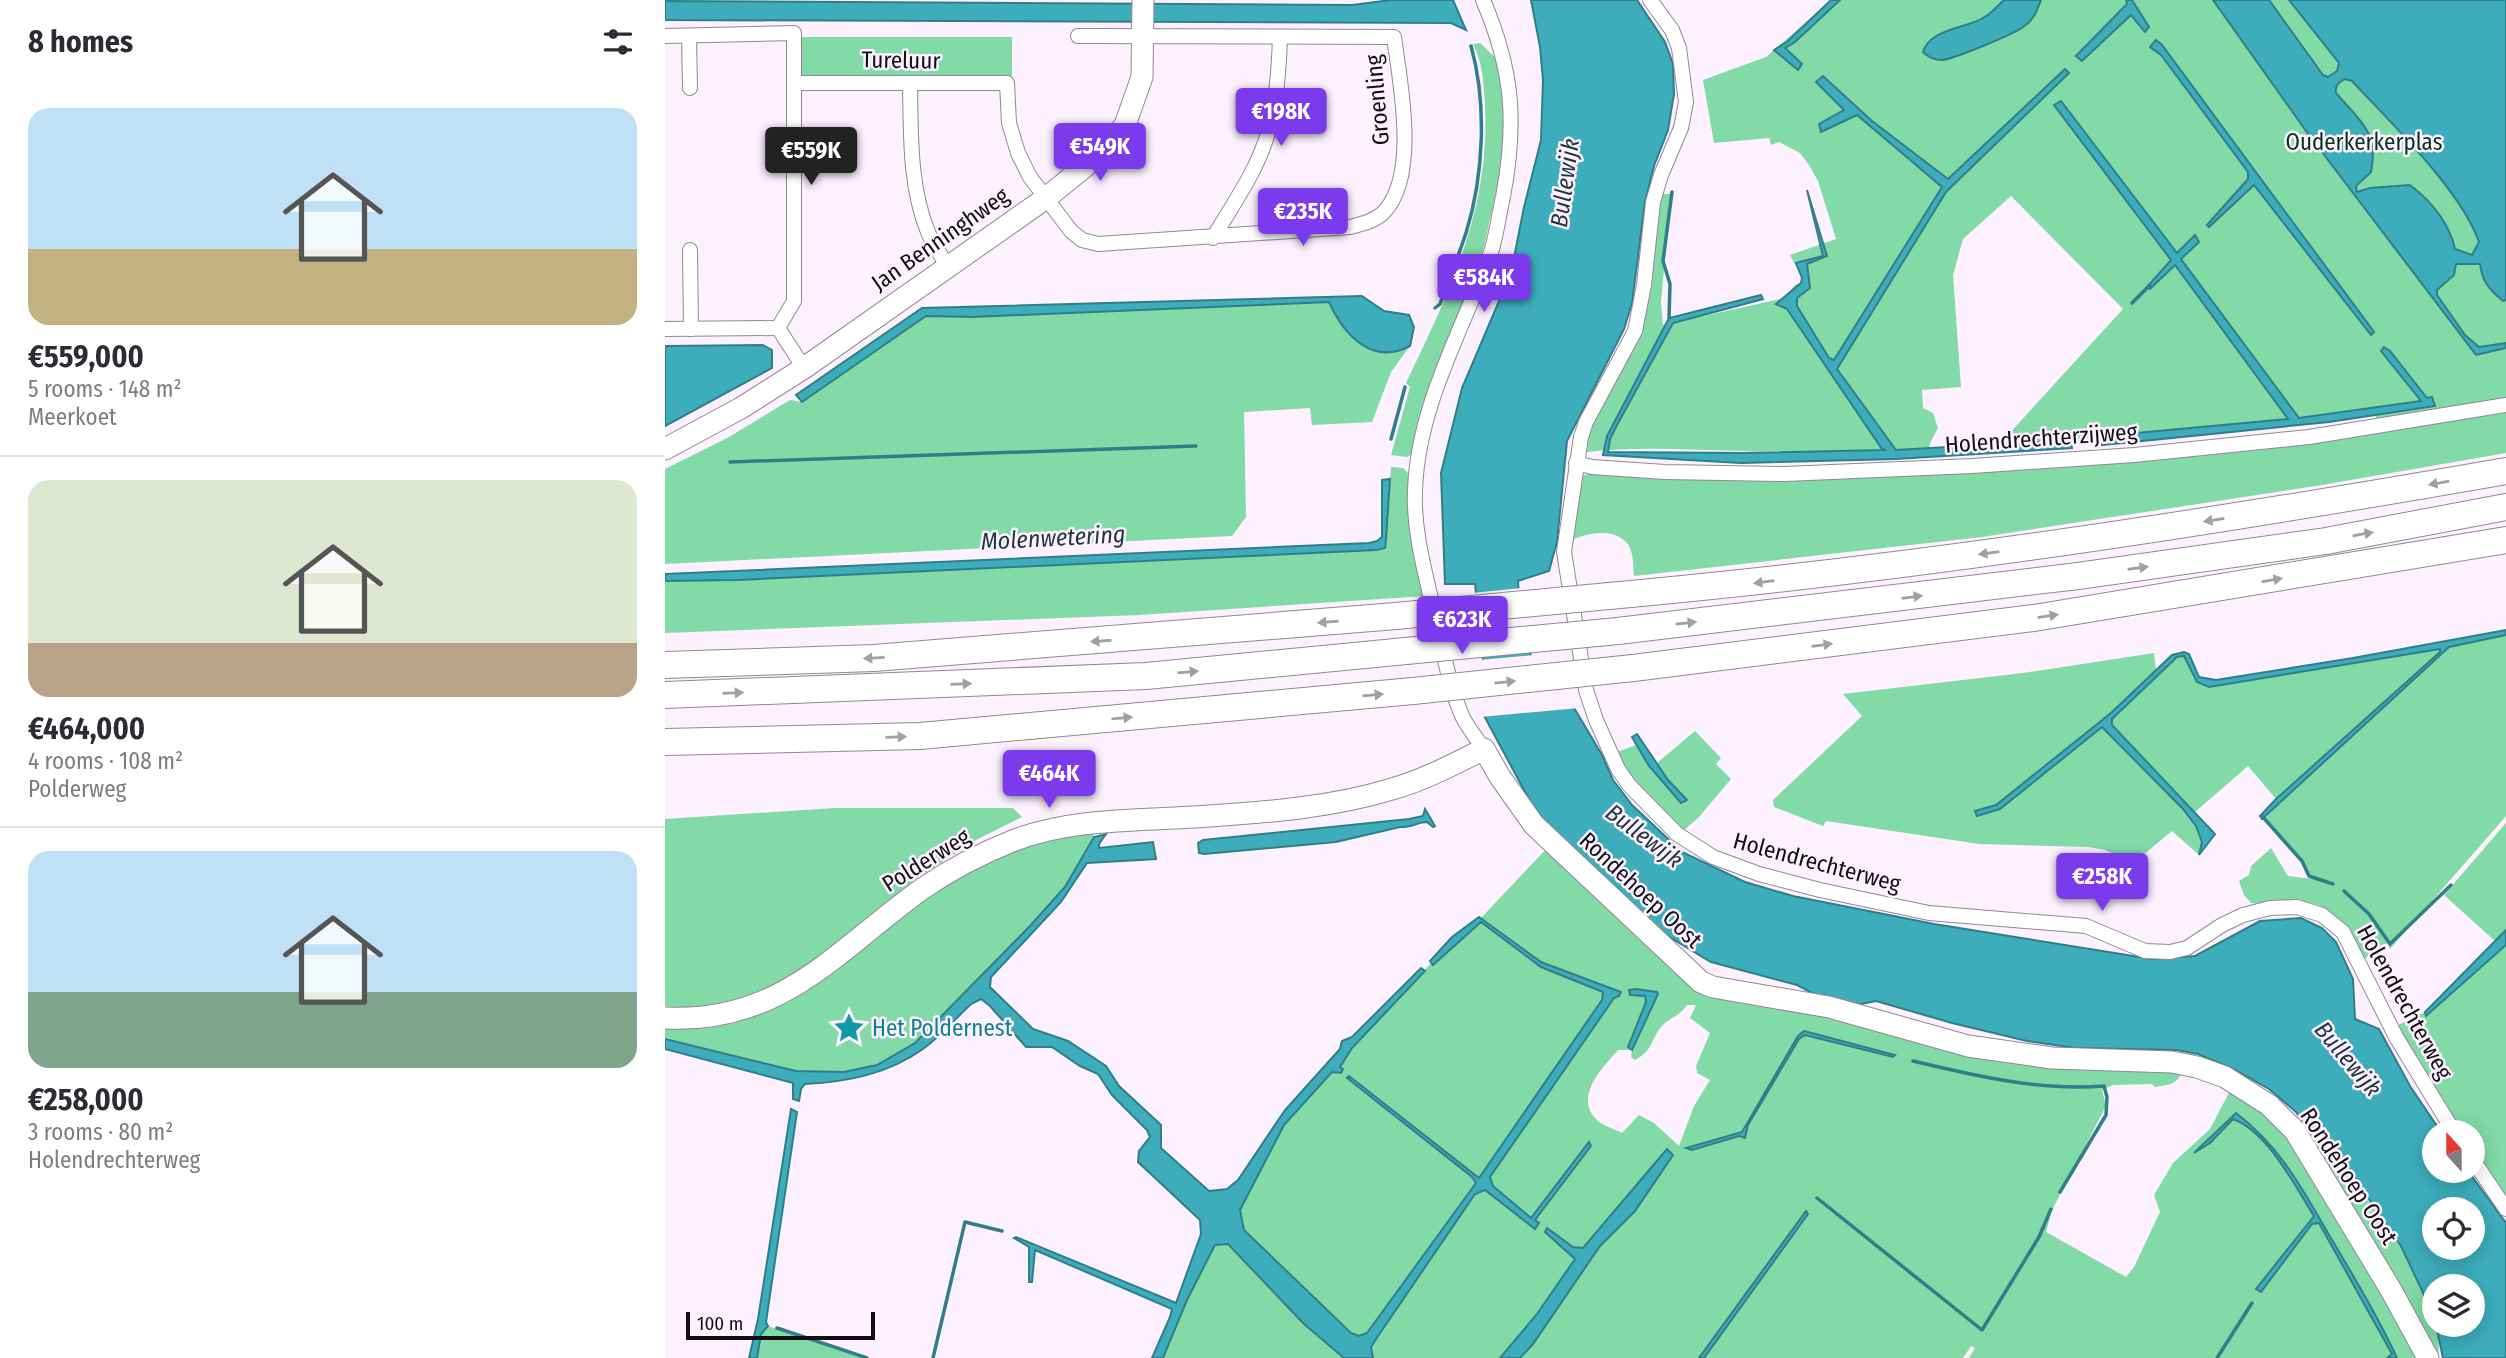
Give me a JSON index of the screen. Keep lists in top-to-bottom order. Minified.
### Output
{"streets":{"street":["Tureluur","Groenling","Jan Benninghweg","Holendrechterzijweg","Polderweg","Holendrechterweg","Rondehoep Oost"]},"crossings":[["Tureluur","Groenling"],["Groenling","Jan Benninghweg"],["Holendrechterzijweg","Holendrechterweg"],["Polderweg","Rondehoep Oost"]],"water":["Bullewijk","Molenwetering"],"parks":["Ouderkerkerplas"],"places":{"place":["Het Poldernest"]},"scale_bar":"100 m","north":"top","page":{"heading":"8 homes","list":[{"name":"€559,000","note":"5 rooms · 148 m² · Meerkoet"},{"name":"€464,000","note":"4 rooms · 108 m² · Polderweg"},{"name":"€258,000","note":"3 rooms · 80 m² · Holendrechterweg"}],"price":["€198K","€549K","€559K","€235K","€584K","€623K","€464K","€258K"],"scale":"100 m"}}
